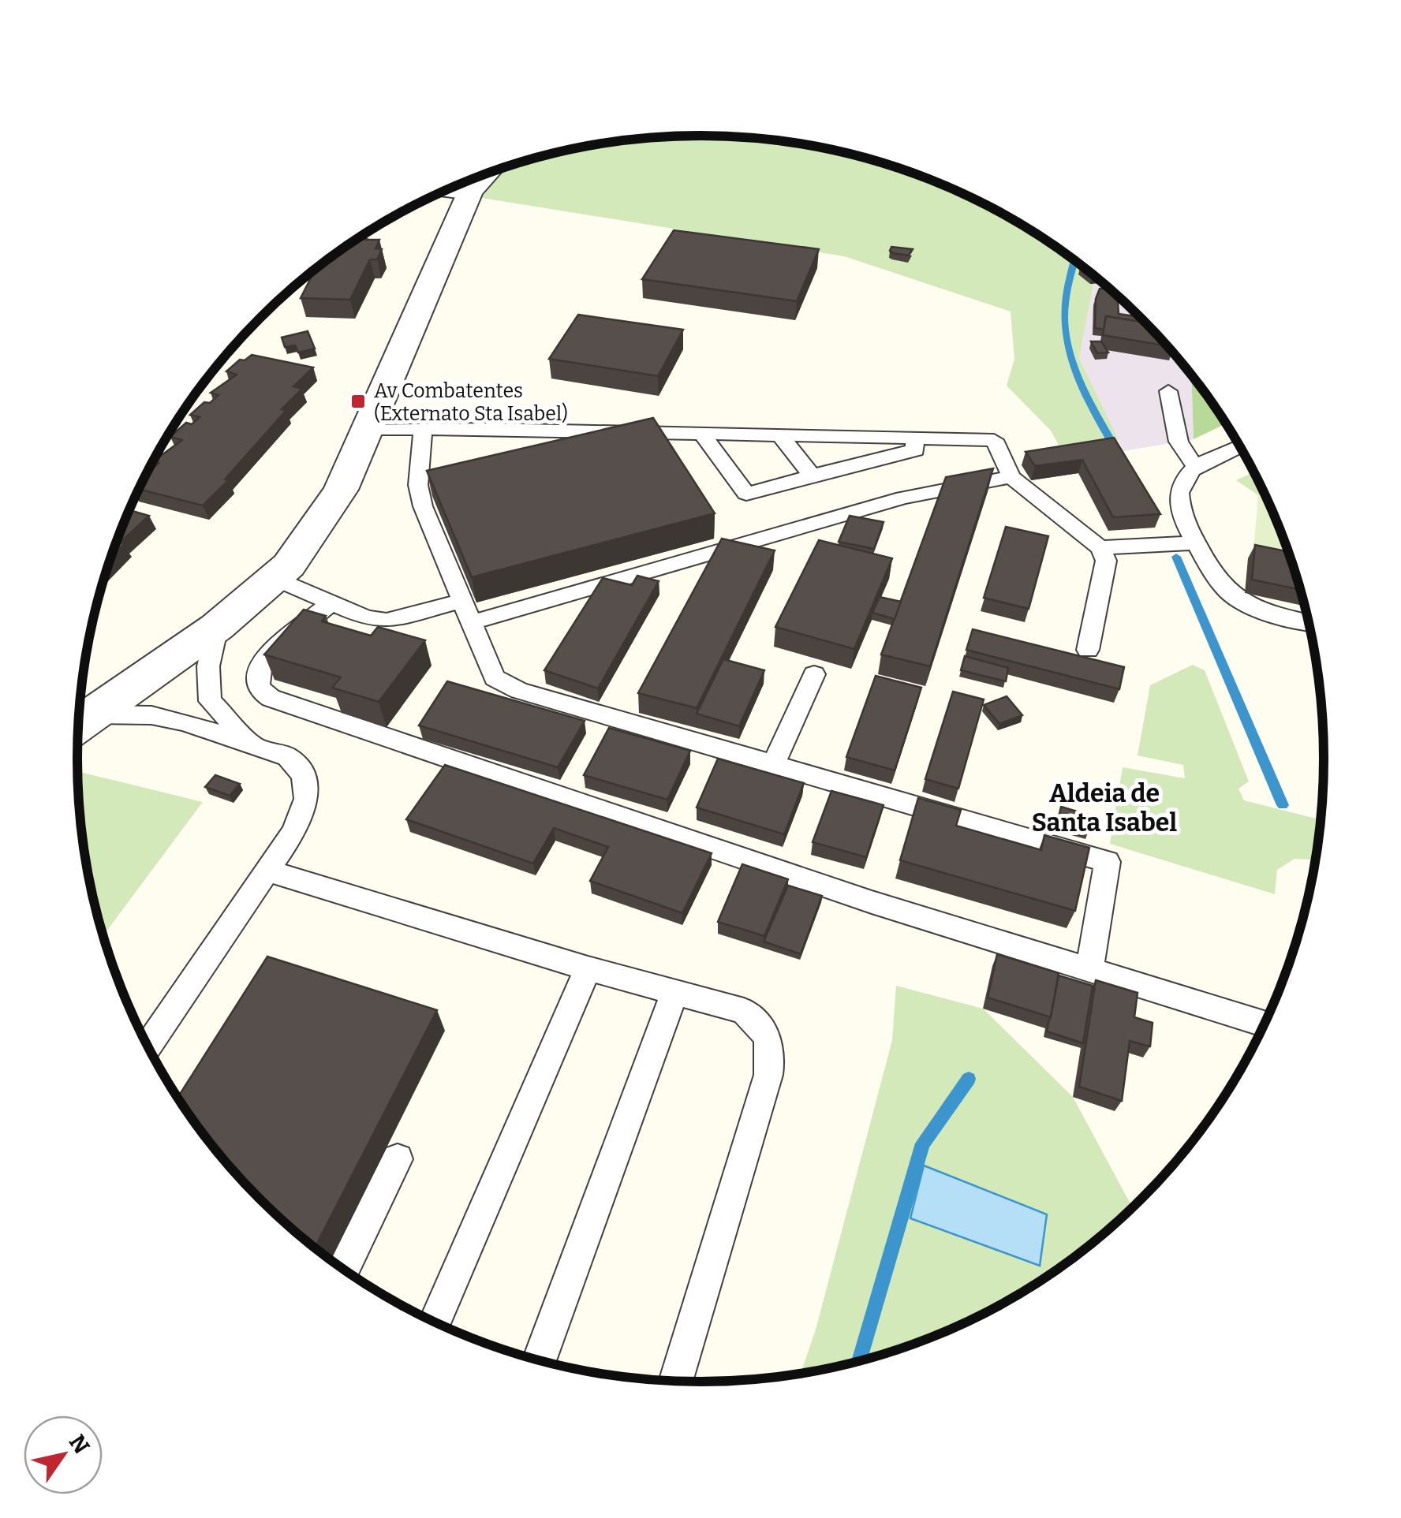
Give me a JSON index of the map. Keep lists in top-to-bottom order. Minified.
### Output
{"districts":["Aldeia de Santa Isabel"],"places":{"transit":["Av Combatentes (Externato Sta Isabel)"]},"north":"top right"}
